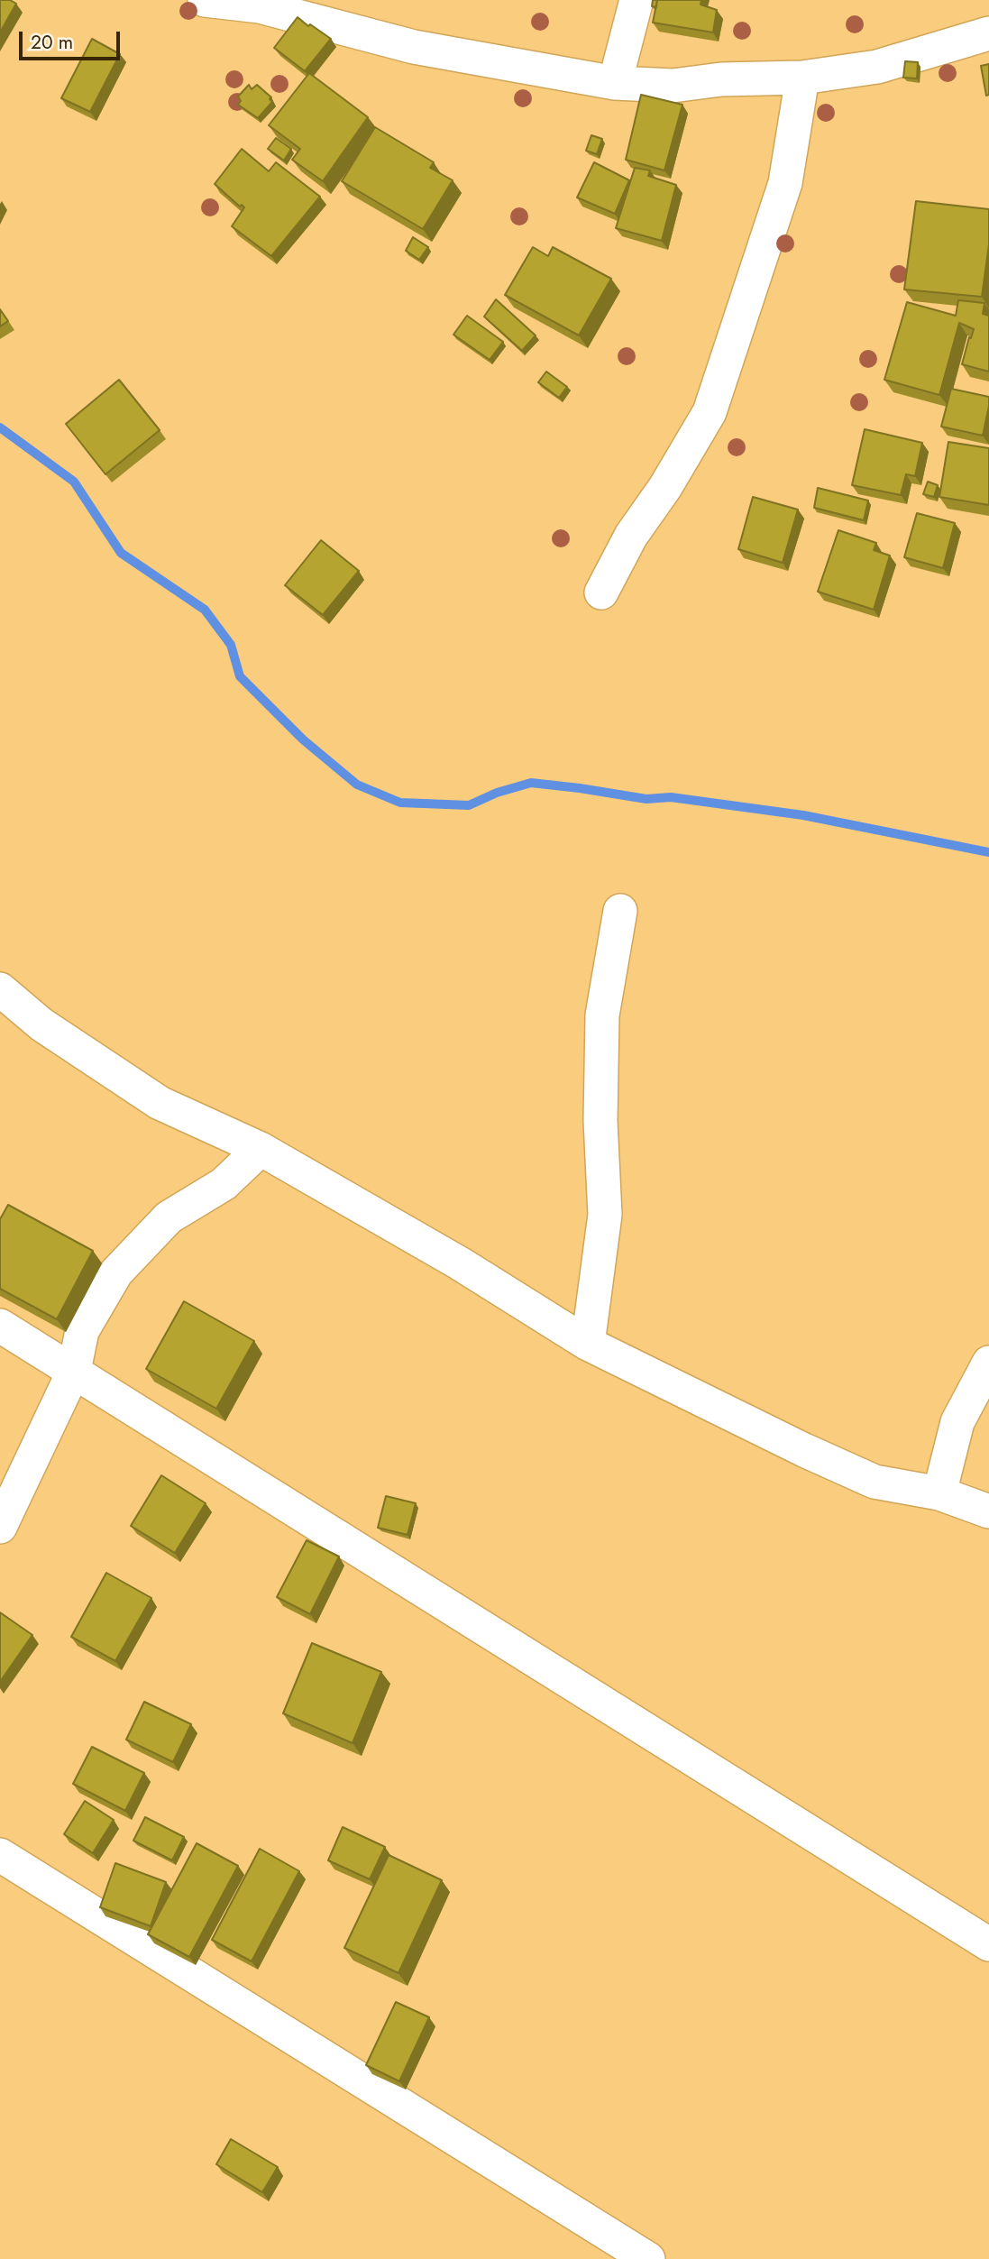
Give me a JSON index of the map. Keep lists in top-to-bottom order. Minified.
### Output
{"scale_bar":"20 m"}
